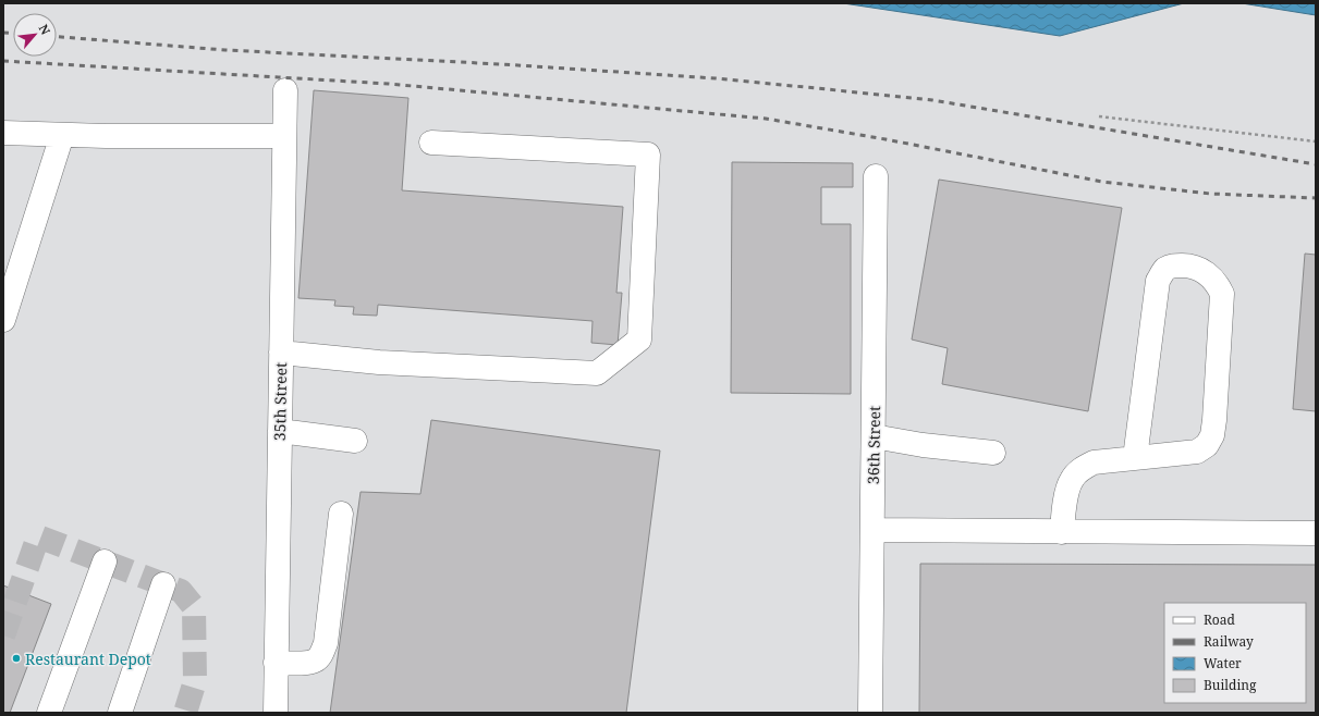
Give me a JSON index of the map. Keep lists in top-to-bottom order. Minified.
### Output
{"streets":{"street":["35th Street","36th Street"]},"places":["Restaurant Depot"],"legend":["Road","Railway","Water","Building"],"north":"top right"}
